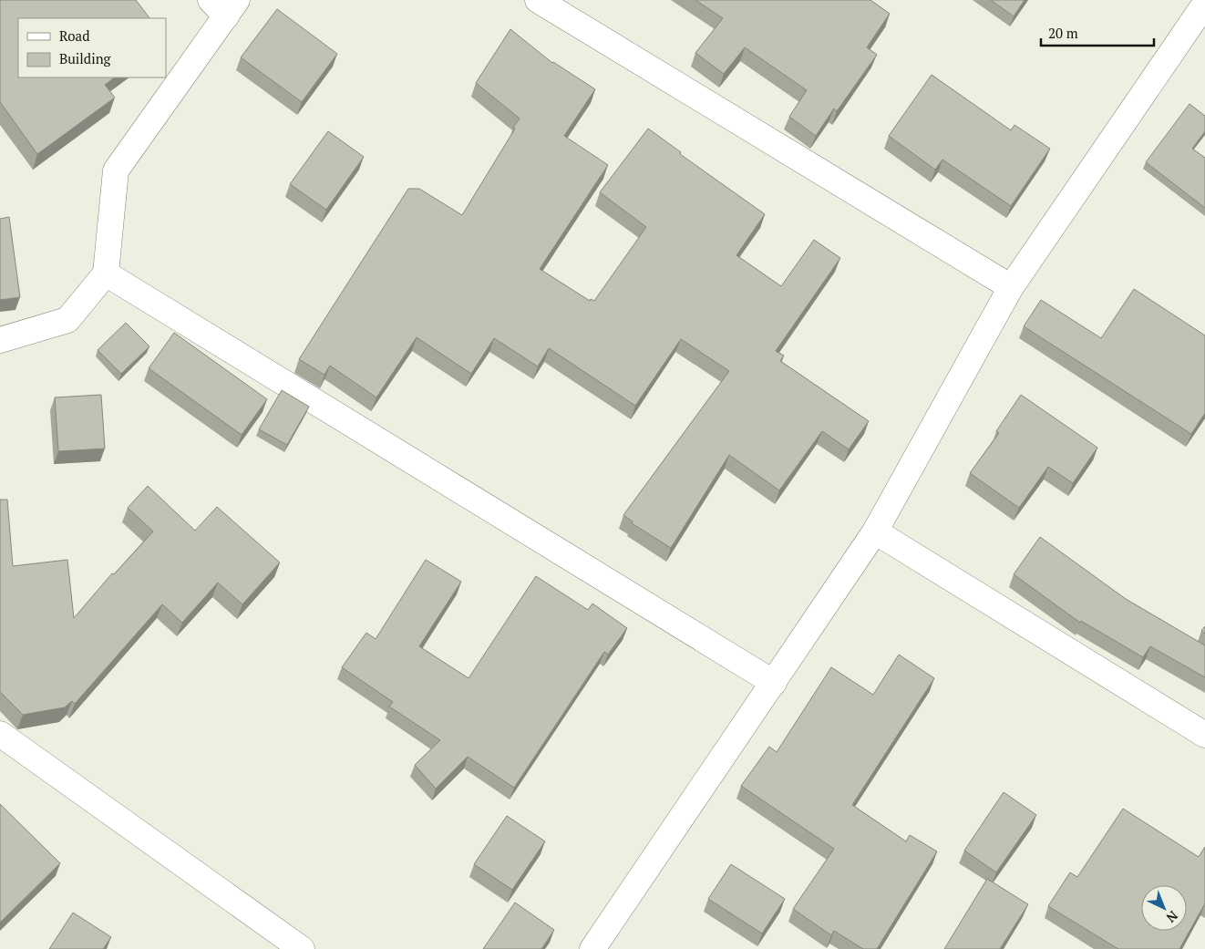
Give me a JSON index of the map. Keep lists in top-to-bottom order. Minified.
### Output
{"legend":["Road","Building"],"scale_bar":"20 m","north":"bottom right"}
